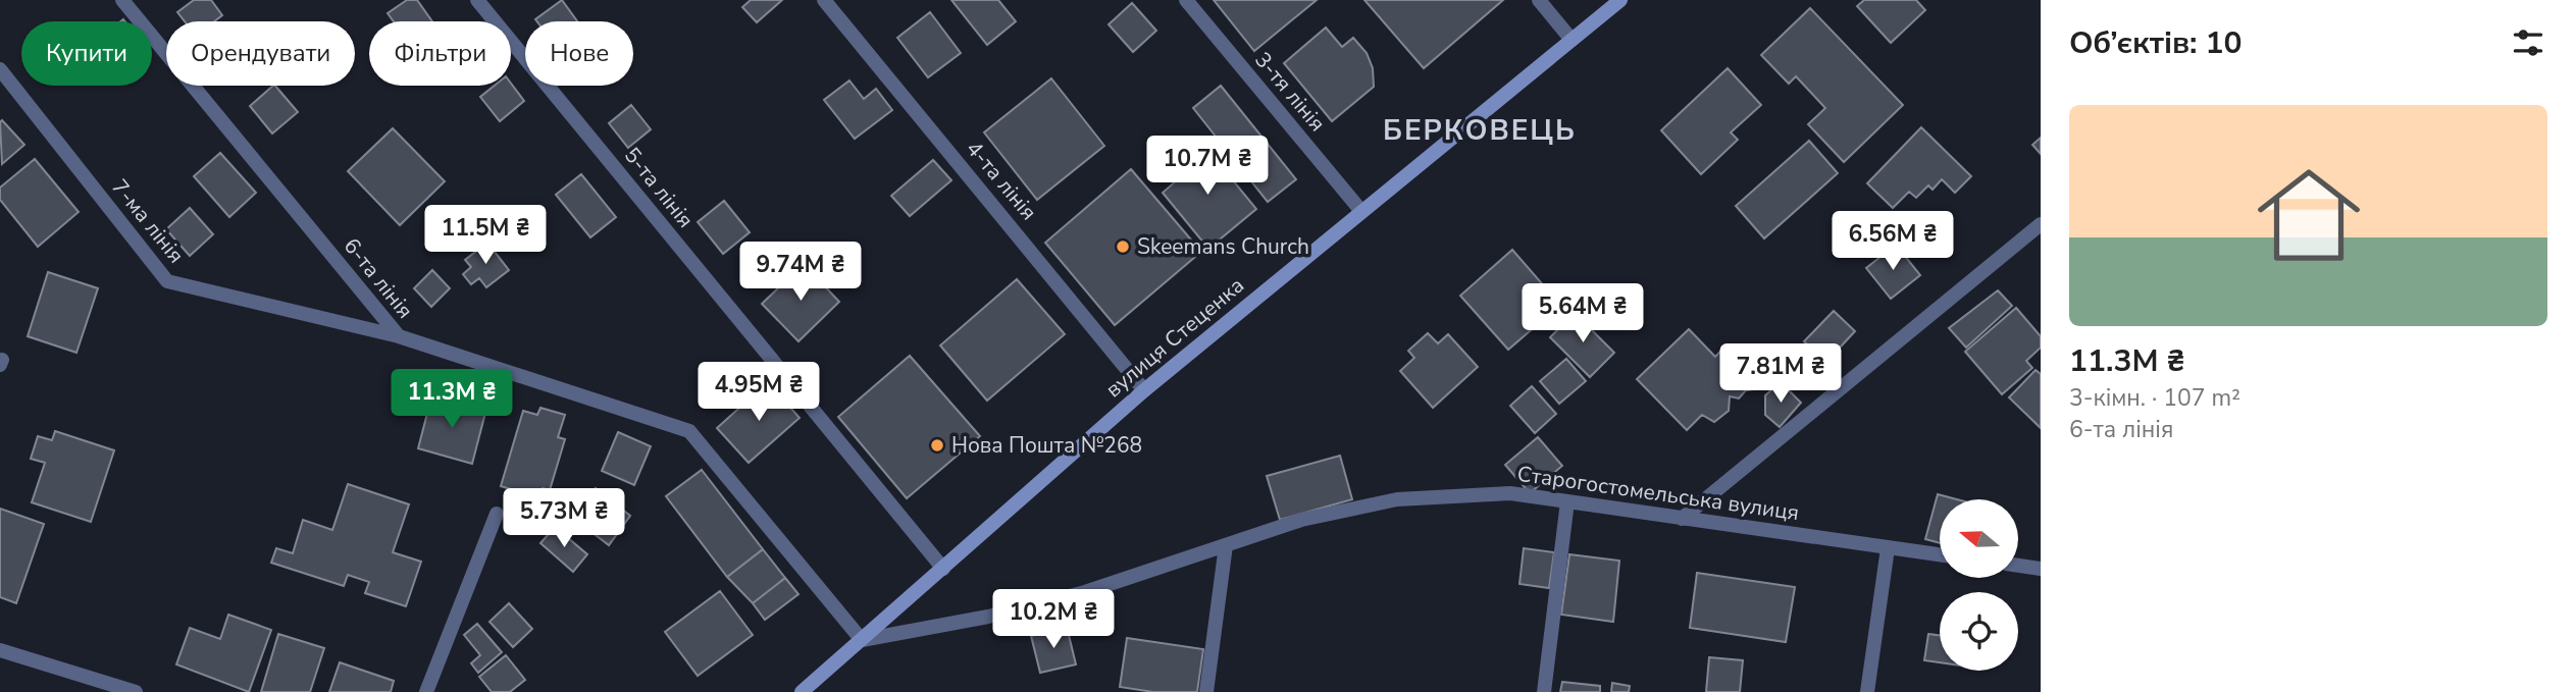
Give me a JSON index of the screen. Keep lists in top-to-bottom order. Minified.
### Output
{"streets":{"main road":["вулиця Стеценка"],"street":["3-тя лінія","4-та лінія","5-та лінія","7-ма лінія","6-та лінія","Старогостомельська вулиця"]},"crossings":[["3-тя лінія","вулиця Стеценка"],["4-та лінія","вулиця Стеценка"],["5-та лінія","вулиця Стеценка"],["7-ма лінія","6-та лінія"],["6-та лінія","вулиця Стеценка"],["6-та лінія","Старогостомельська вулиця"],["вулиця Стеценка","Старогостомельська вулиця"]],"districts":["БЕРКОВЕЦЬ"],"places":["Skeemans Church","Нова Пошта №268"],"north":"left","page":{"heading":"Об’єктів: 10","chip":["Купити","Орендувати","Фільтри","Нове"],"list":[{"name":"11.3M ₴","note":"3-кімн. · 107 m² · 6-та лінія"}],"price":["10.7M ₴","11.5M ₴","6.56M ₴","9.74M ₴","5.64M ₴","7.81M ₴","4.95M ₴","11.3M ₴","5.73M ₴","10.2M ₴"]}}
